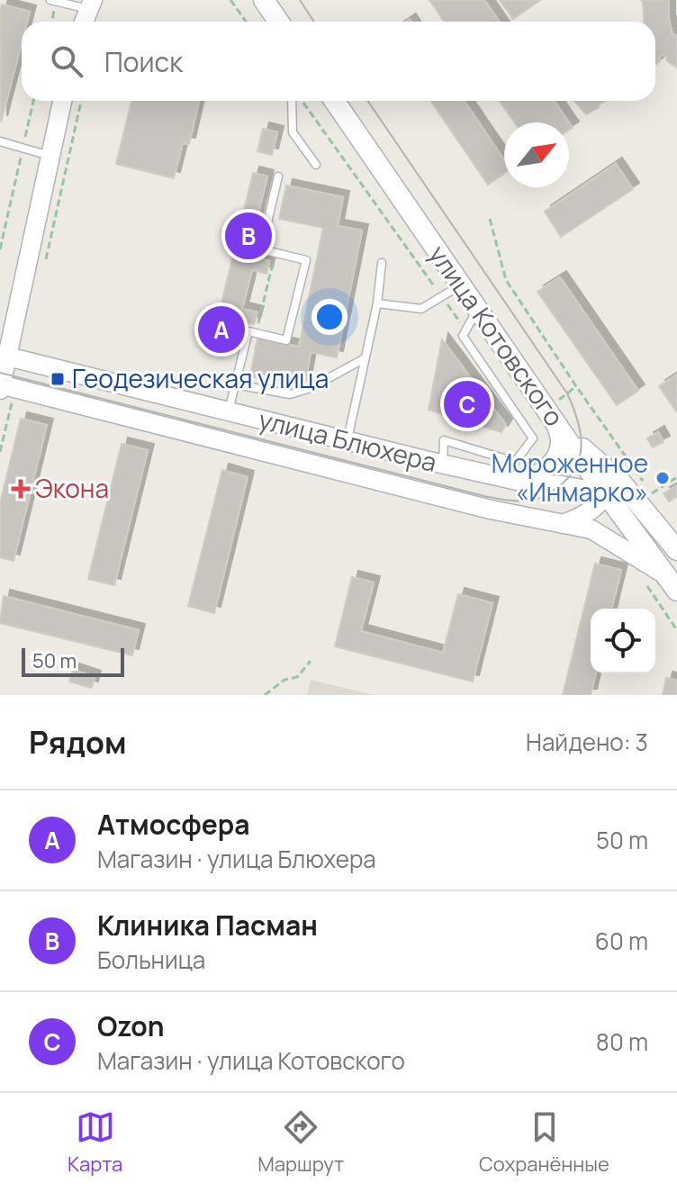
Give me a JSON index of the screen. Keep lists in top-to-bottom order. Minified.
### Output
{"streets":{"main road":["улица Котовского","улица Блюхера"]},"crossings":[["улица Котовского","улица Блюхера"]],"places":{"transit":["Геодезическая улица"],"other":["Мороженное «Инмарко»"],"health":["Экона"]},"scale_bar":"50 m","north":"top right","page":{"search":"Поиск","pins":["B","A","C"],"scale":"50 m","heading":["Рядом","Найдено: 3"],"list":[{"mark":"A","name":"Атмосфера","note":"Магазин · улица Блюхера","value":"50 m"},{"mark":"B","name":"Клиника Пасман","note":"Больница","value":"60 m"},{"mark":"C","name":"Ozon","note":"Магазин · улица Котовского","value":"80 m"}],"nav":["Карта","Маршрут","Сохранённые"]}}
